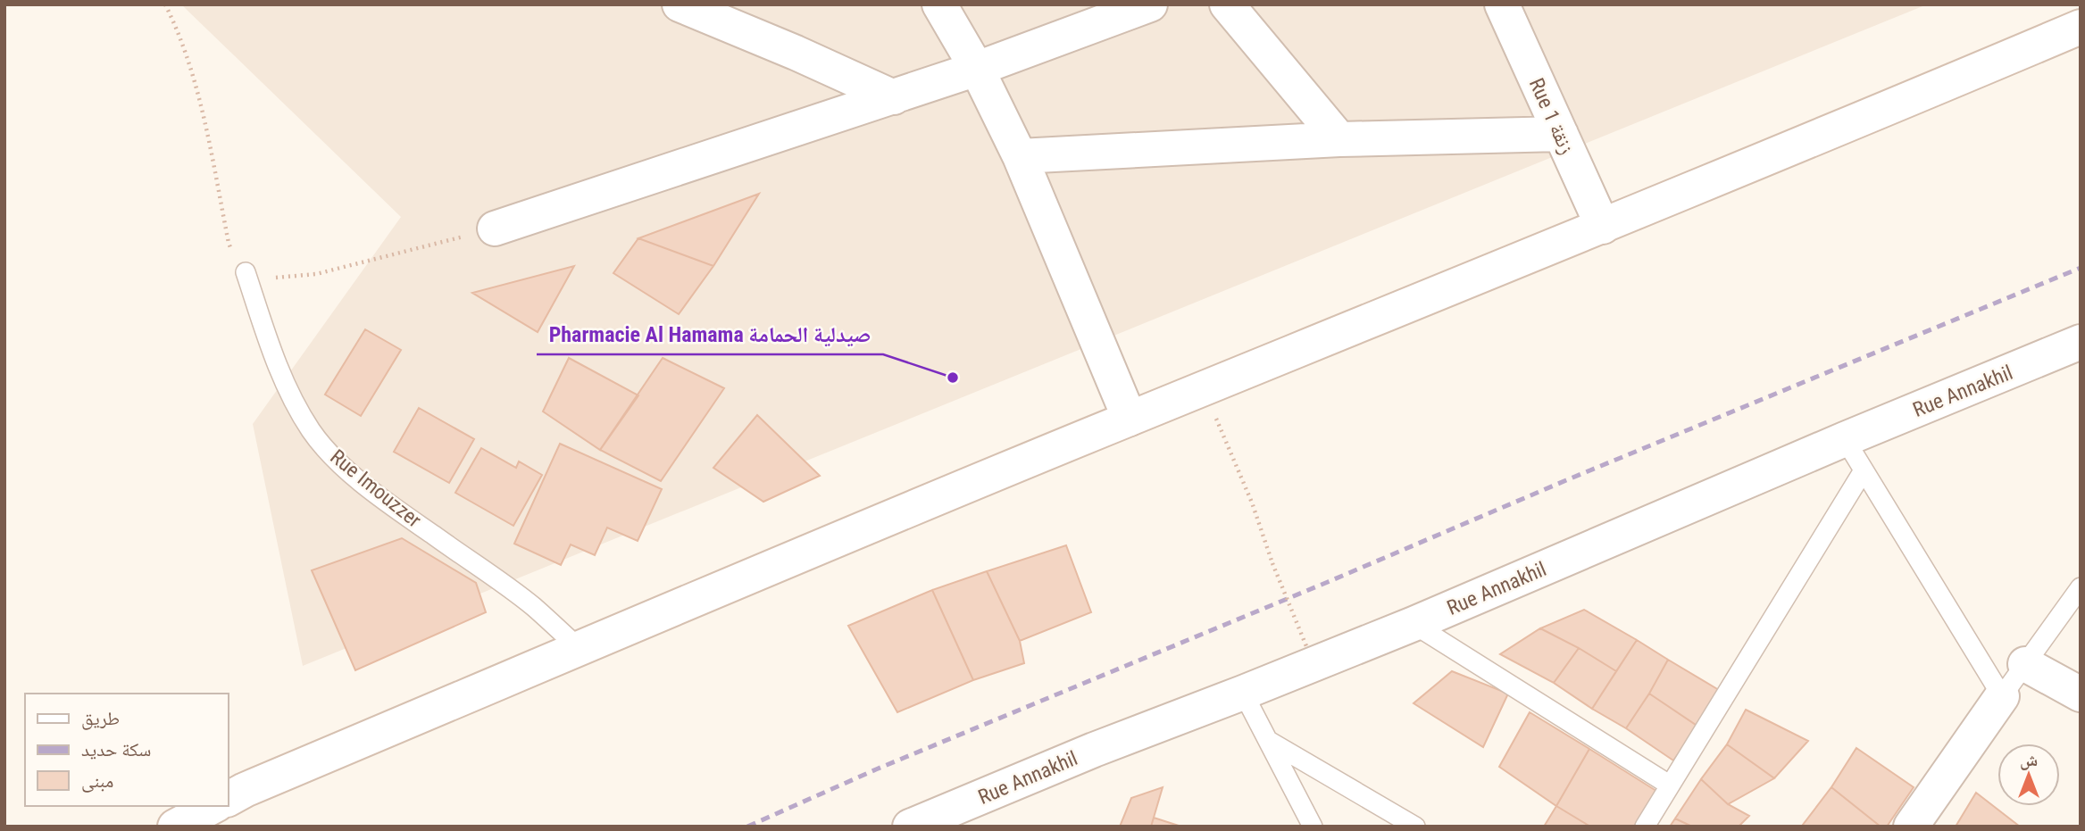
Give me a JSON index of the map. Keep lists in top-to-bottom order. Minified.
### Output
{"streets":{"street":["Rue 1 زنقة","Rue Annakhil"],"lane":["Rue Imouzzer"]},"places":["Pharmacie Al Hamama صيدلية الحمامة"],"legend":["طريق","سكة حديد","مبنى"],"north":"top"}
